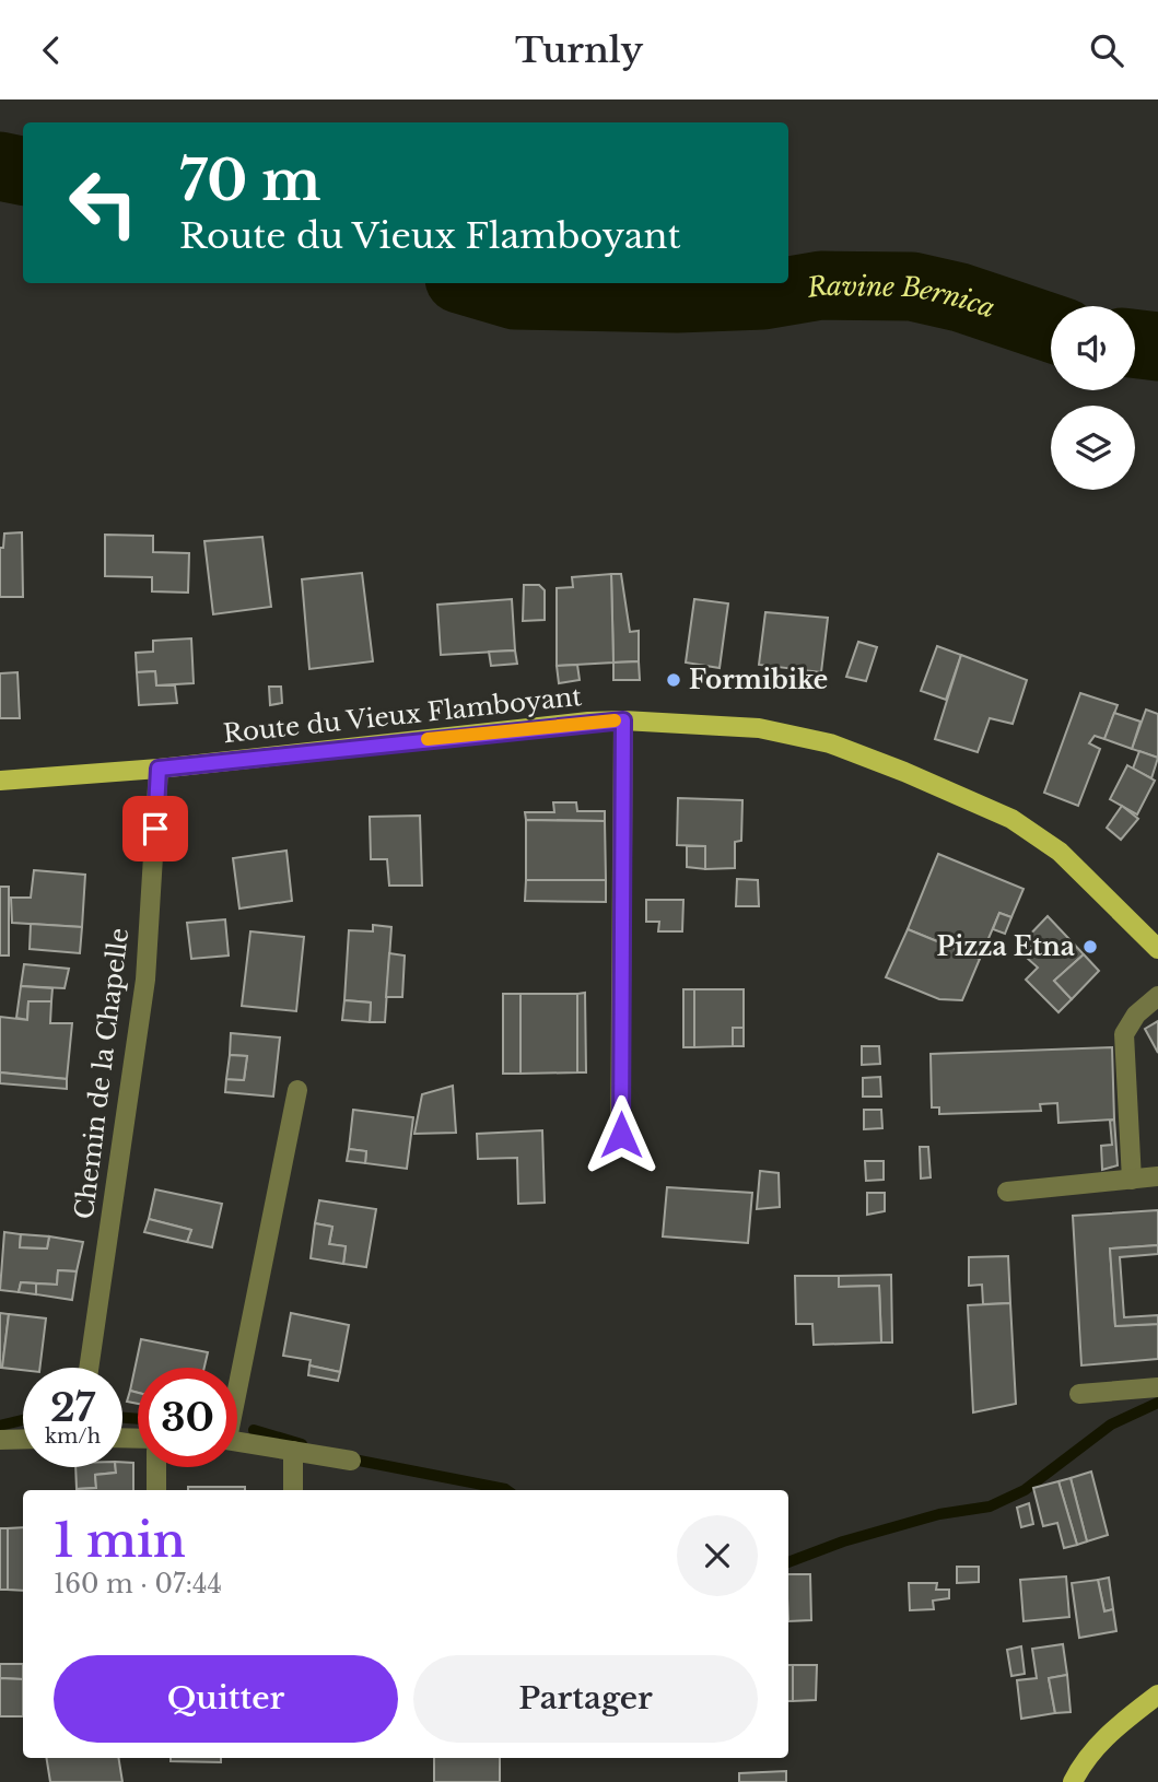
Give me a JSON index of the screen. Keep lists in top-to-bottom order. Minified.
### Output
{"streets":{"main road":["Route du Vieux Flamboyant"],"street":["Chemin de la Chapelle"]},"crossings":[["Route du Vieux Flamboyant","Chemin de la Chapelle"]],"water":["Ravine Bernica"],"places":["Formibike","Pizza Etna"],"page":{"header":"Turnly","turn":["70 m","Route du Vieux Flamboyant"],"speed":"27 km/h","limit":"30","heading":["1 min","160 m · 07:44"],"buttons":["Quitter","Partager"]}}
